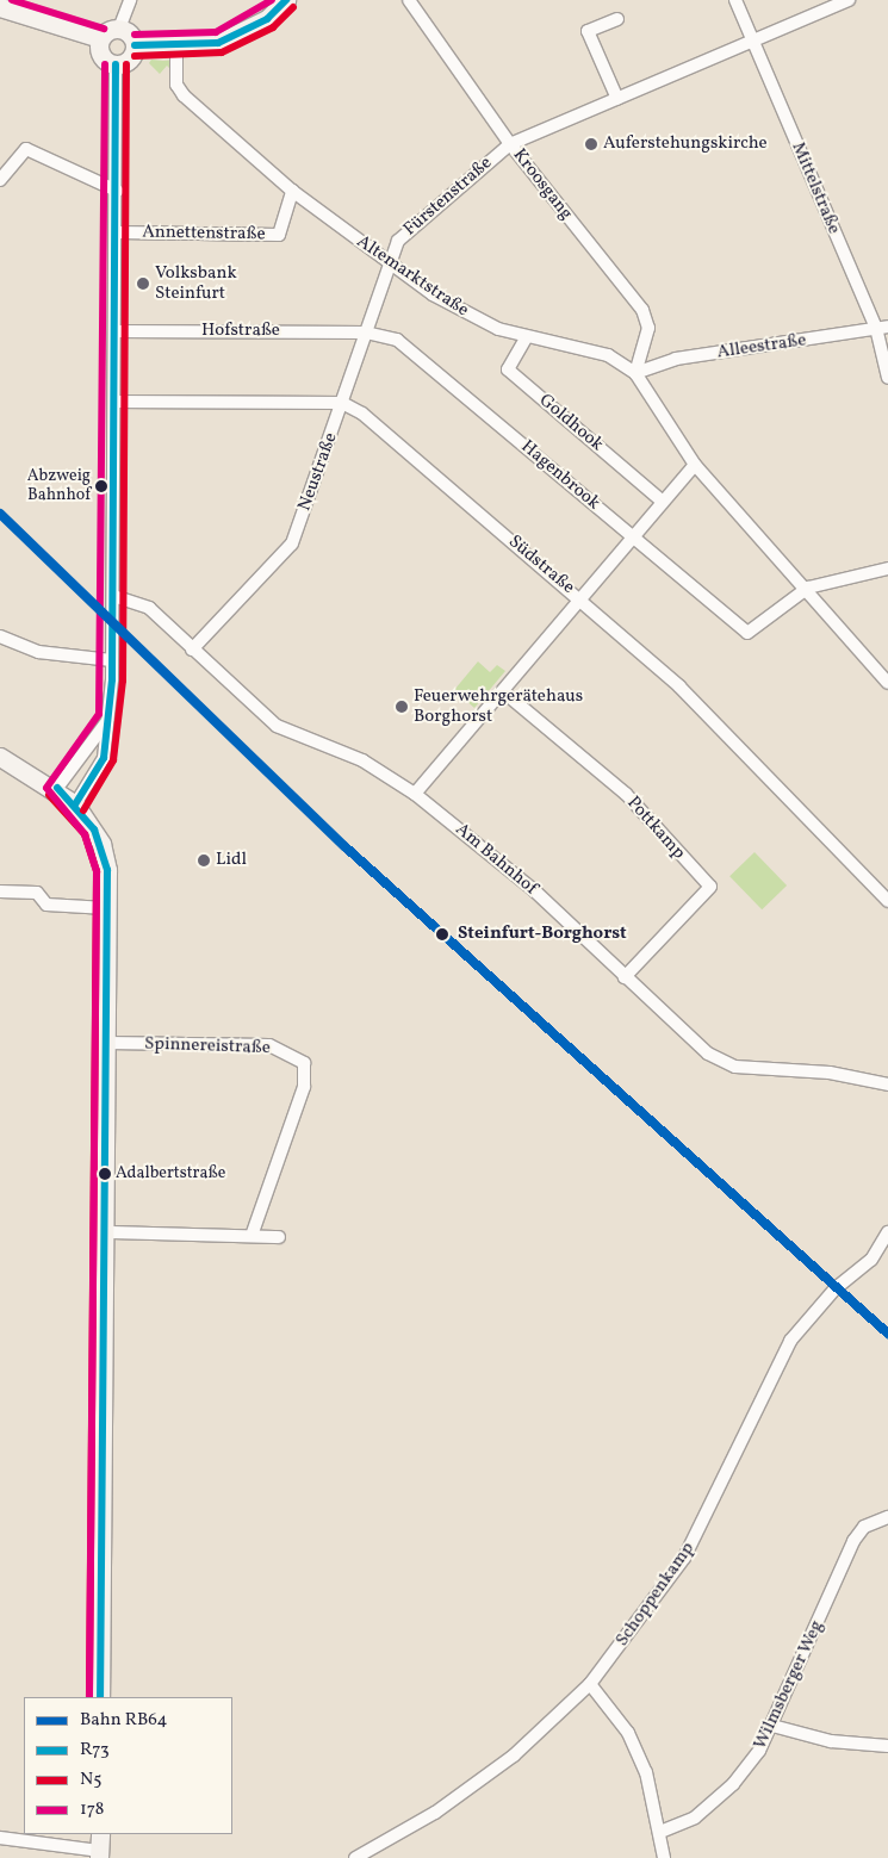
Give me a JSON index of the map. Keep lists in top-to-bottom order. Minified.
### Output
{"streets":{"street":["Kroosgang","Mittelstraße","Fürstenstraße","Annettenstraße","Altemarktstraße","Hofstraße","Alleestraße","Goldhook","Neustraße","Hagenbrook","Südstraße","Pottkamp","Am Bahnhof","Spinnereistraße","Schoppenkamp","Wilmsberger Weg"]},"crossings":[["Kroosgang","Fürstenstraße"],["Kroosgang","Altemarktstraße"],["Kroosgang","Alleestraße"],["Mittelstraße","Fürstenstraße"],["Mittelstraße","Alleestraße"],["Fürstenstraße","Altemarktstraße"],["Fürstenstraße","Neustraße"],["Annettenstraße","Altemarktstraße"],["Altemarktstraße","Alleestraße"],["Altemarktstraße","Goldhook"],["Altemarktstraße","Neustraße"],["Altemarktstraße","Hagenbrook"],["Hofstraße","Neustraße"],["Hofstraße","Hagenbrook"],["Neustraße","Hagenbrook"],["Neustraße","Südstraße"],["Neustraße","Am Bahnhof"],["Pottkamp","Am Bahnhof"]],"places":["Auferstehungskirche","Volksbank Steinfurt","Abzweig Bahnhof","Feuerwehrgerätehaus Borghorst","Lidl","Steinfurt-Borghorst","Adalbertstraße"],"lines":["transit line R73","transit line 178","transit line N5","rail line RB64"],"legend":["Bahn RB64","R73","N5","178"]}
